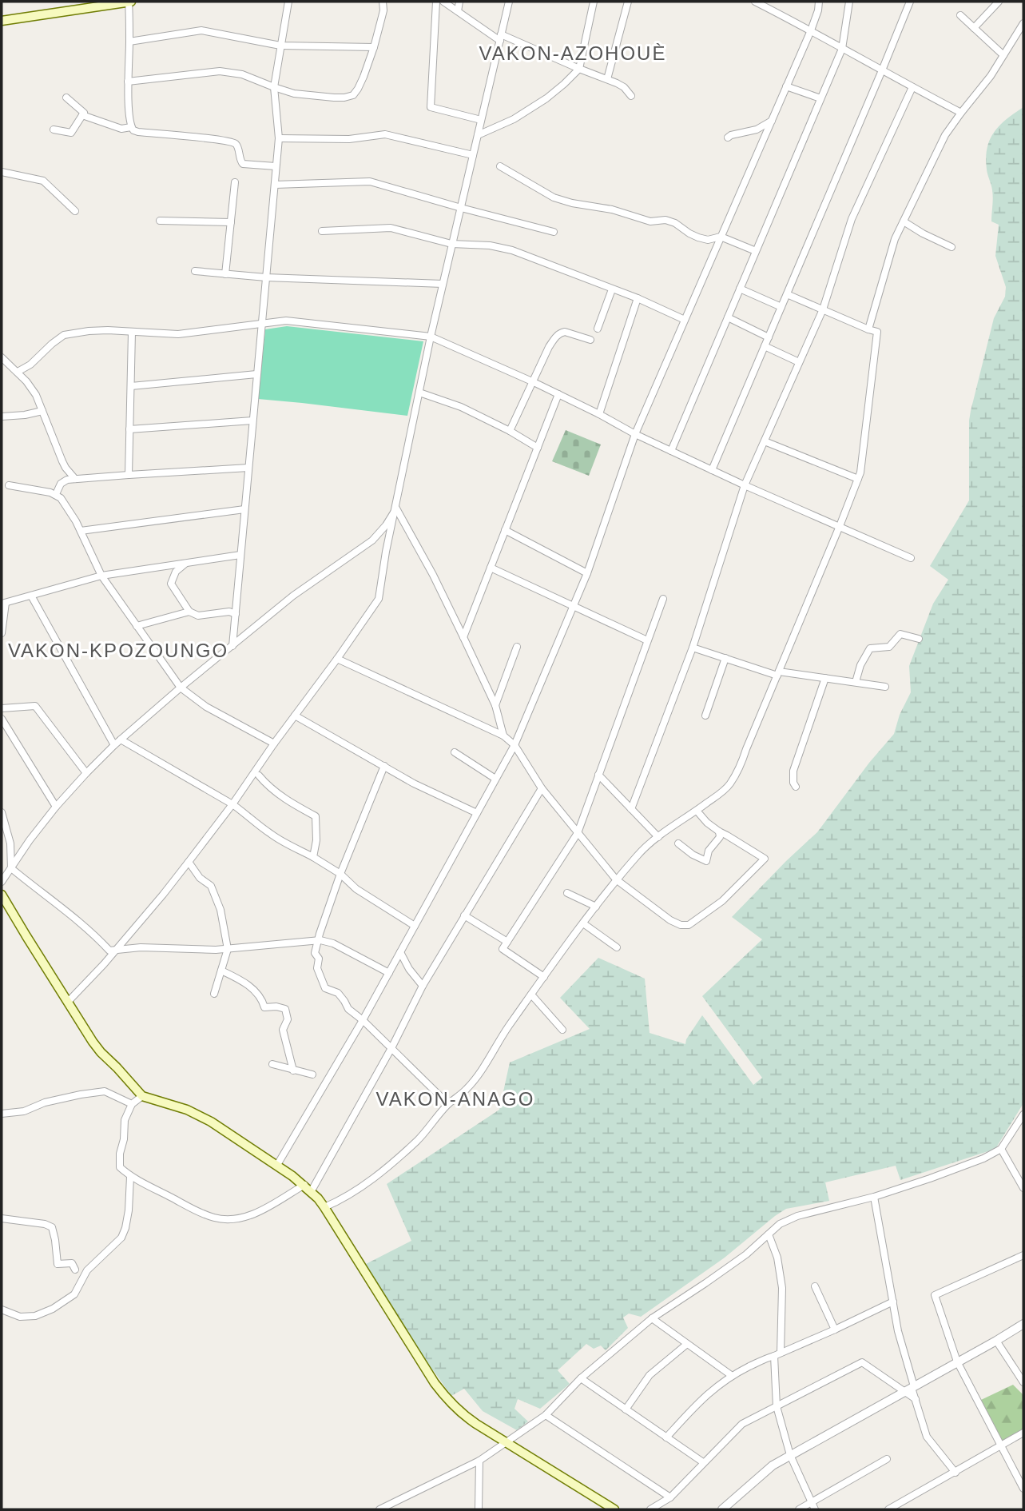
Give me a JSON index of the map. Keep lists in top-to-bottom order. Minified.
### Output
{"districts":["VAKON-AZOHOUÈ","VAKON-KPOZOUNGO","VAKON-ANAGO"]}
